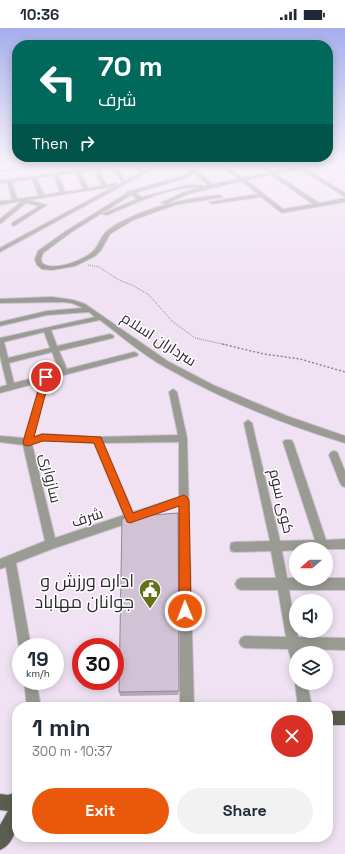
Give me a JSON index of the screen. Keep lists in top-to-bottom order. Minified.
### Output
{"streets":{"street":["سرداران اسلام","سازواری","کوی سوم","شرف"]},"crossings":[["سازواری","شرف"]],"places":{"public building":["اداره ورزش و جوانان مهاباد"]},"north":"left","page":{"status":"10:36","turn":["70 m","شرف"],"then":"Then","speed":"19 km/h","limit":"30","heading":["1 min","300 m · 10:37"],"buttons":["Exit","Share"]}}
